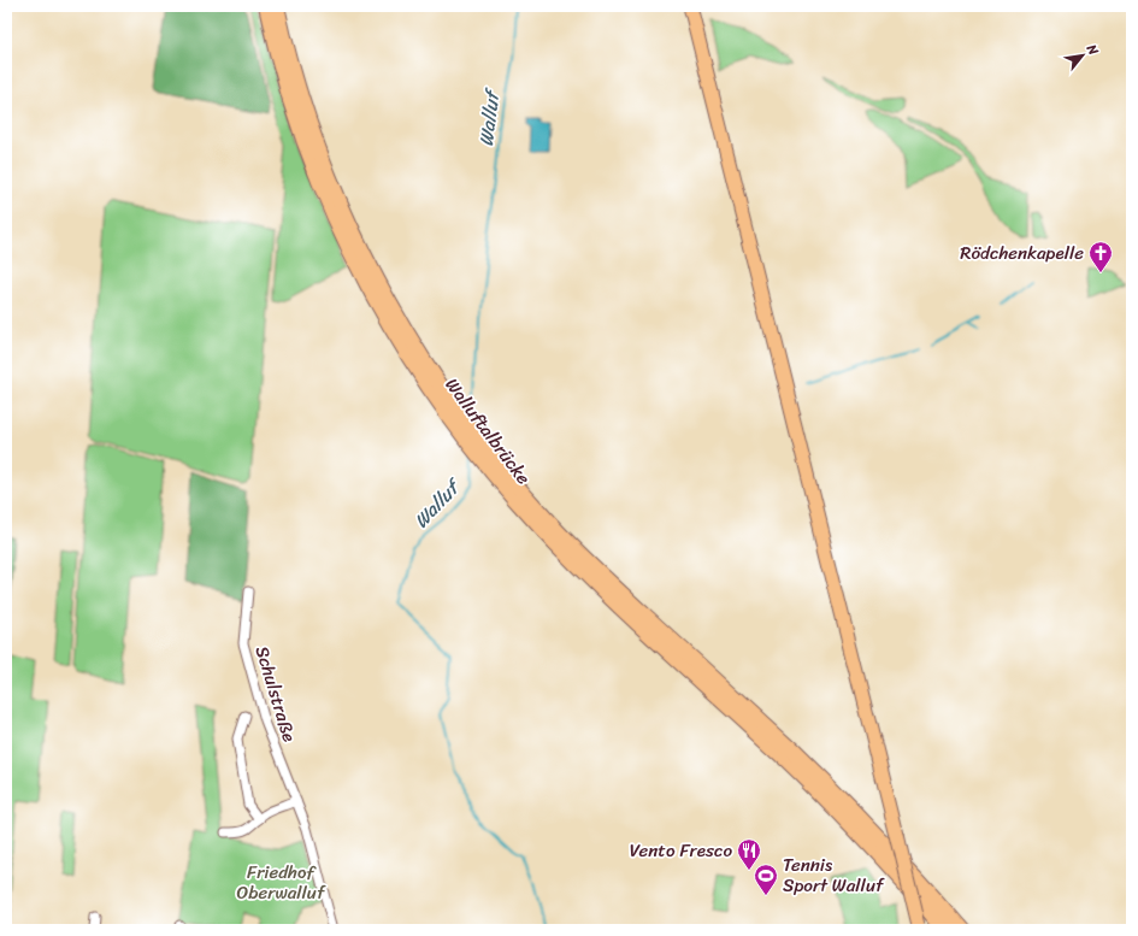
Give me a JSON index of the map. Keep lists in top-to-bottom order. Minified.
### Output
{"streets":{"highway":["Walluftalbrücke"],"street":["Schulstraße"]},"water":["Walluf"],"parks":["Friedhof Oberwalluf"],"places":{"church":["Rödchenkapelle"],"restaurant":["Vento Fresco"],"sports":["Tennis Sport Walluf"]},"north":"top right"}
